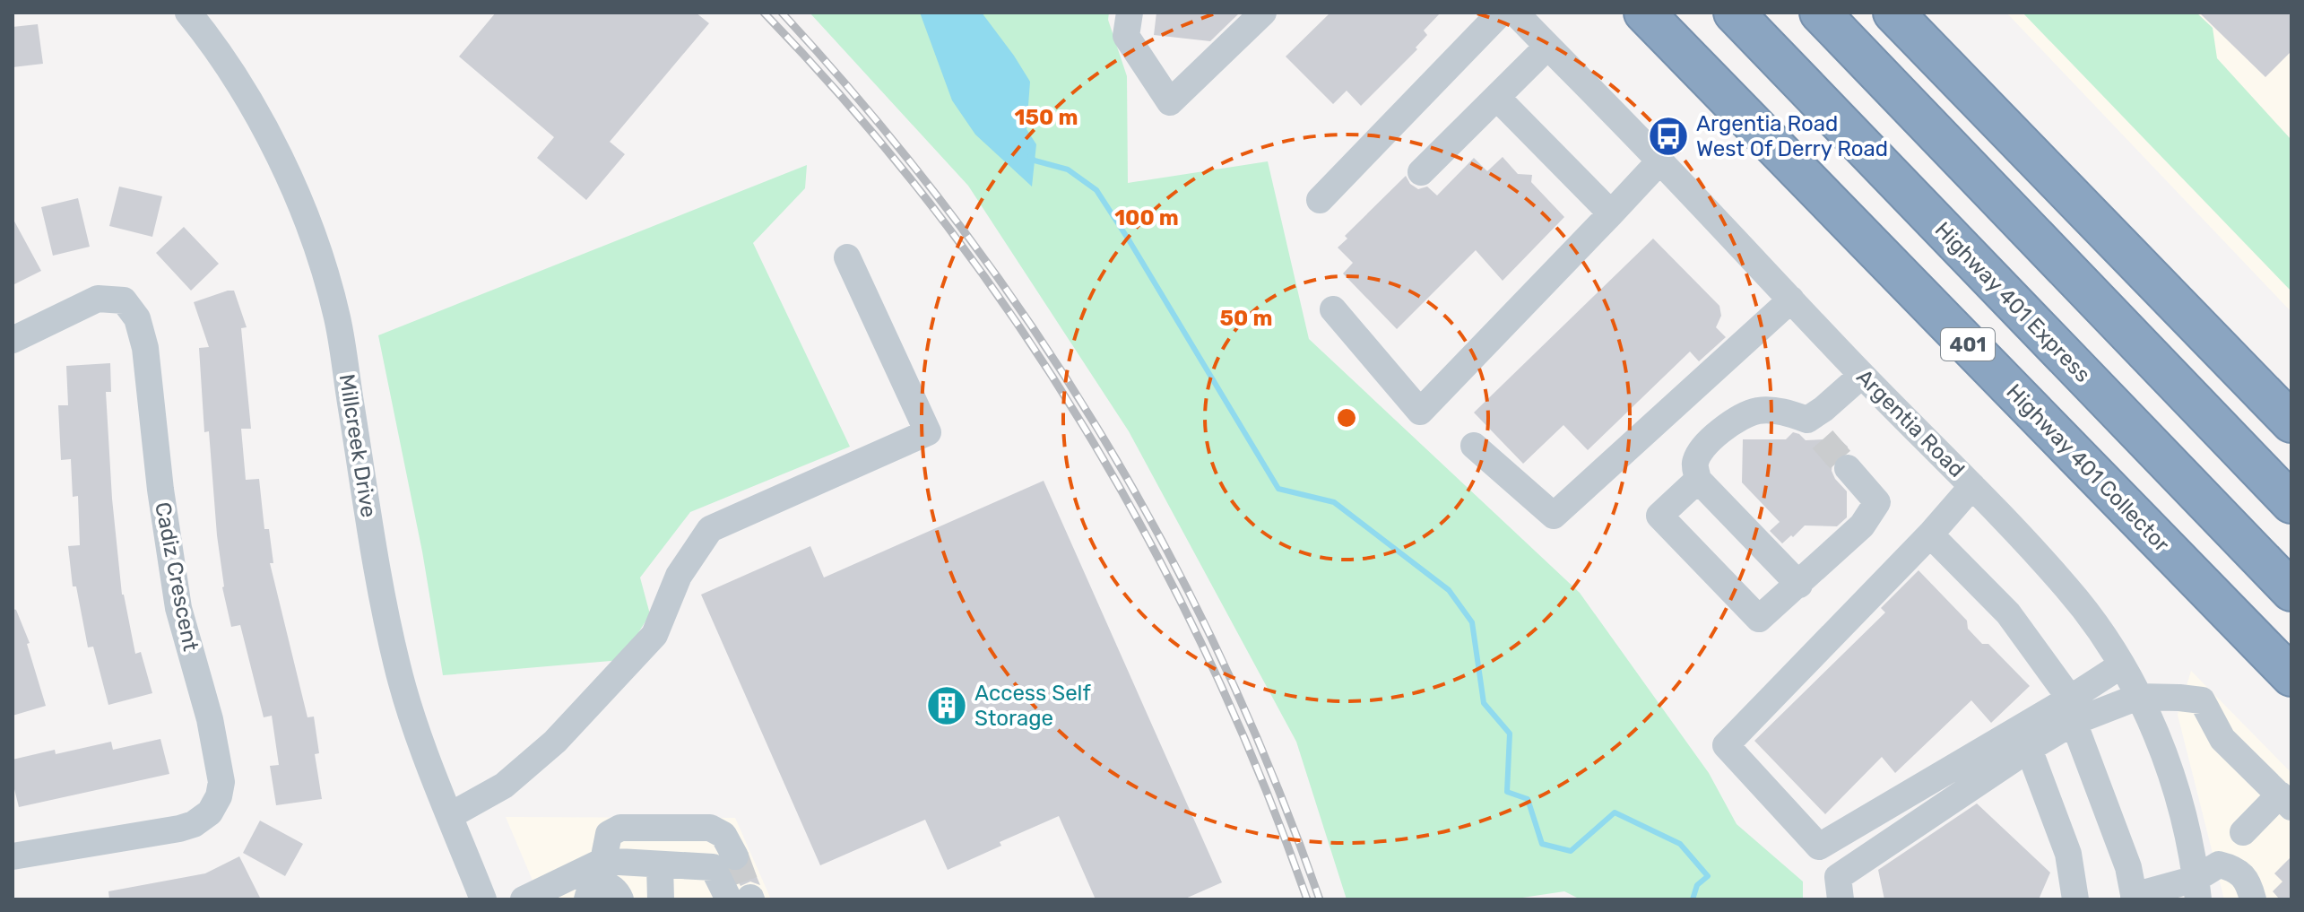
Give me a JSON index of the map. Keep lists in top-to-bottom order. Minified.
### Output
{"streets":{"highway":["Highway 401 Express","401","Highway 401 Collector"],"street":["Argentia Road","Millcreek Drive","Cadiz Crescent"]},"places":{"bus stop":["Argentia Road West Of Derry Road"],"building":["Access Self Storage"]},"rings":["150 m","100 m","50 m"]}
